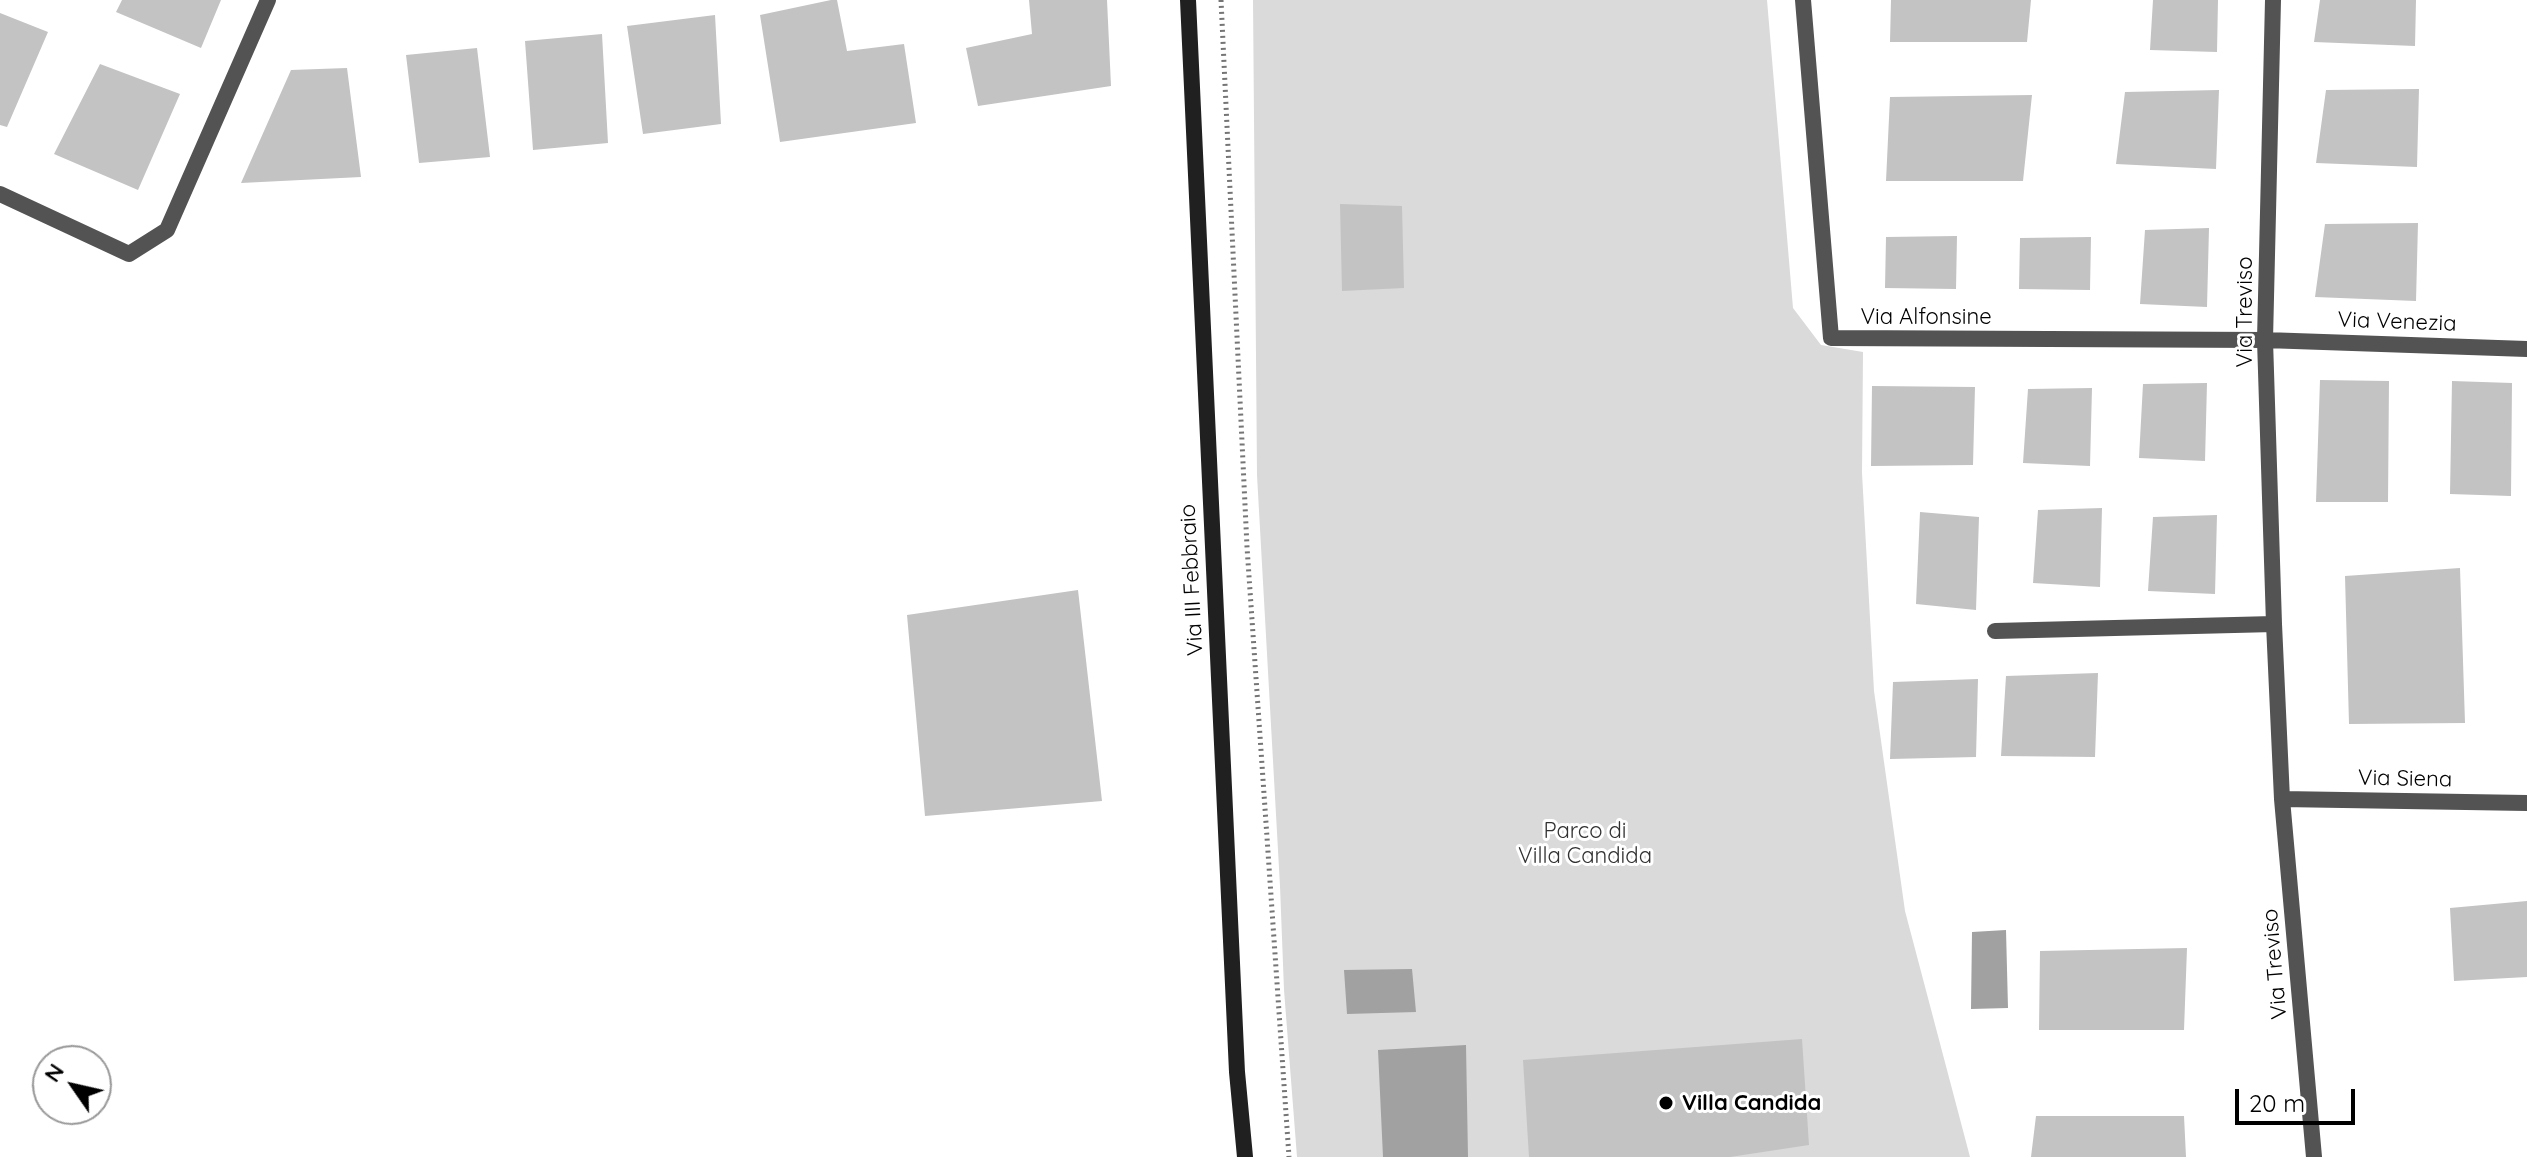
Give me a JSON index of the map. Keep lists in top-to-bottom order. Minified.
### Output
{"streets":{"main road":["Via III Febbraio"],"street":["Via Treviso","Via Alfonsine","Via Venezia","Via Siena"]},"crossings":[["Via Treviso","Via Alfonsine"],["Via Treviso","Via Venezia"],["Via Treviso","Via Siena"],["Via Alfonsine","Via Venezia"]],"parks":["Parco di Villa Candida"],"places":["Villa Candida"],"scale_bar":"20 m","north":"top left"}
